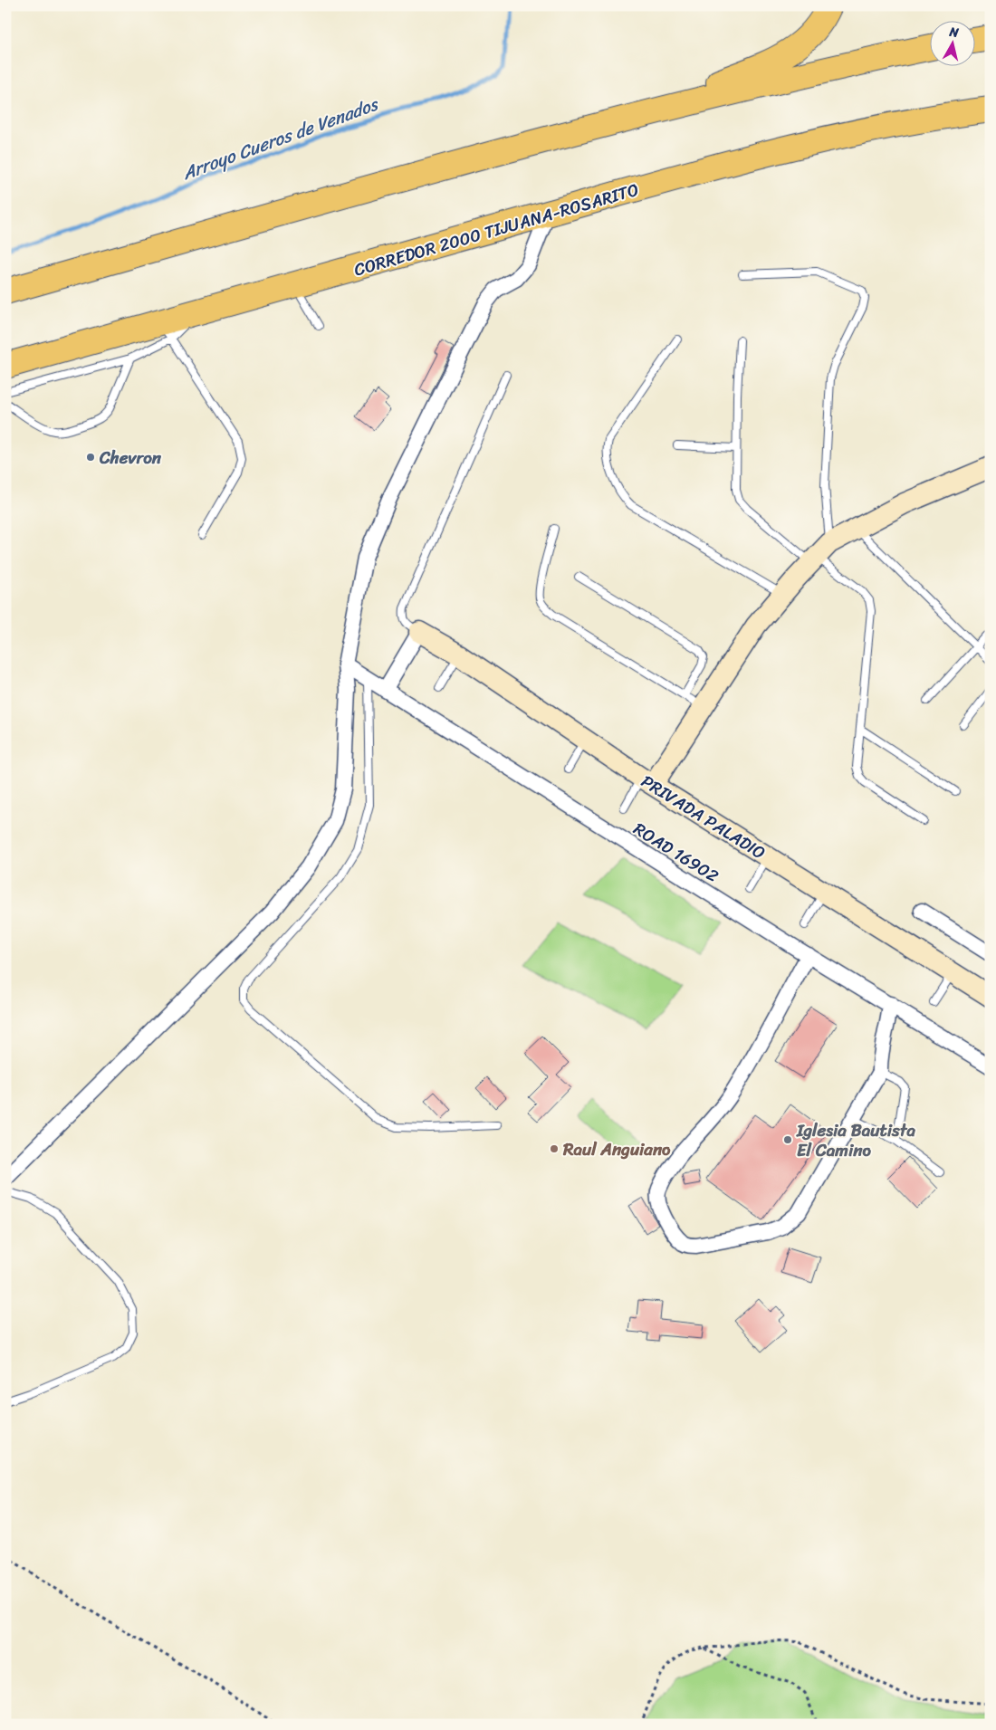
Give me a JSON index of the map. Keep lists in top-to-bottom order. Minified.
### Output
{"streets":{"highway":["CORREDOR 2000 TIJUANA-ROSARITO"],"street":["PRIVADA PALADIO","ROAD 16902"]},"water":["Arroyo Cueros de Venados"],"places":["Chevron","Iglesia Bautista El Camino","Raul Anguiano"],"north":"top"}
